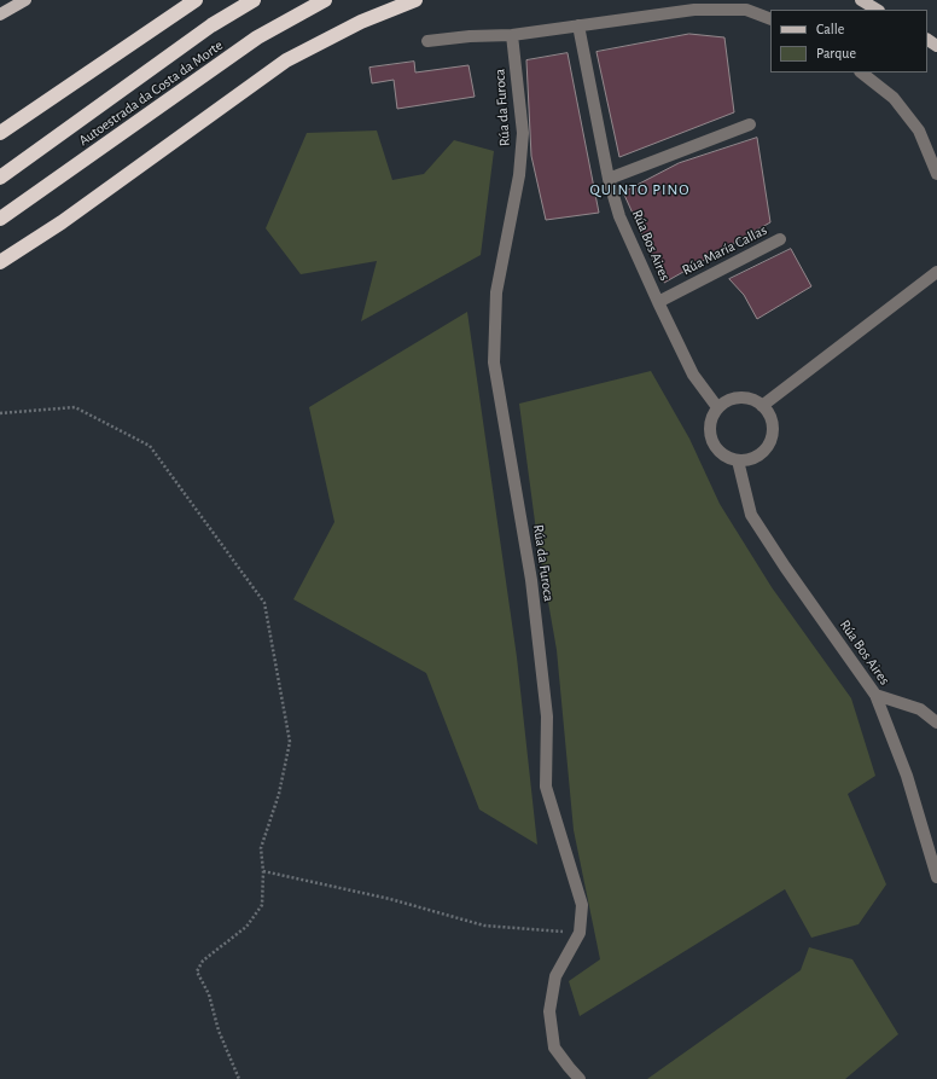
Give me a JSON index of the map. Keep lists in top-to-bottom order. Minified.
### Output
{"streets":{"highway":["Autoestrada da Costa da Morte"],"street":["Rúa da Furoca","Rúa Bos Aires","Rúa María Callas"]},"crossings":[["Rúa Bos Aires","Rúa María Callas"]],"districts":["QUINTO PINO"],"legend":["Calle","Parque"]}
